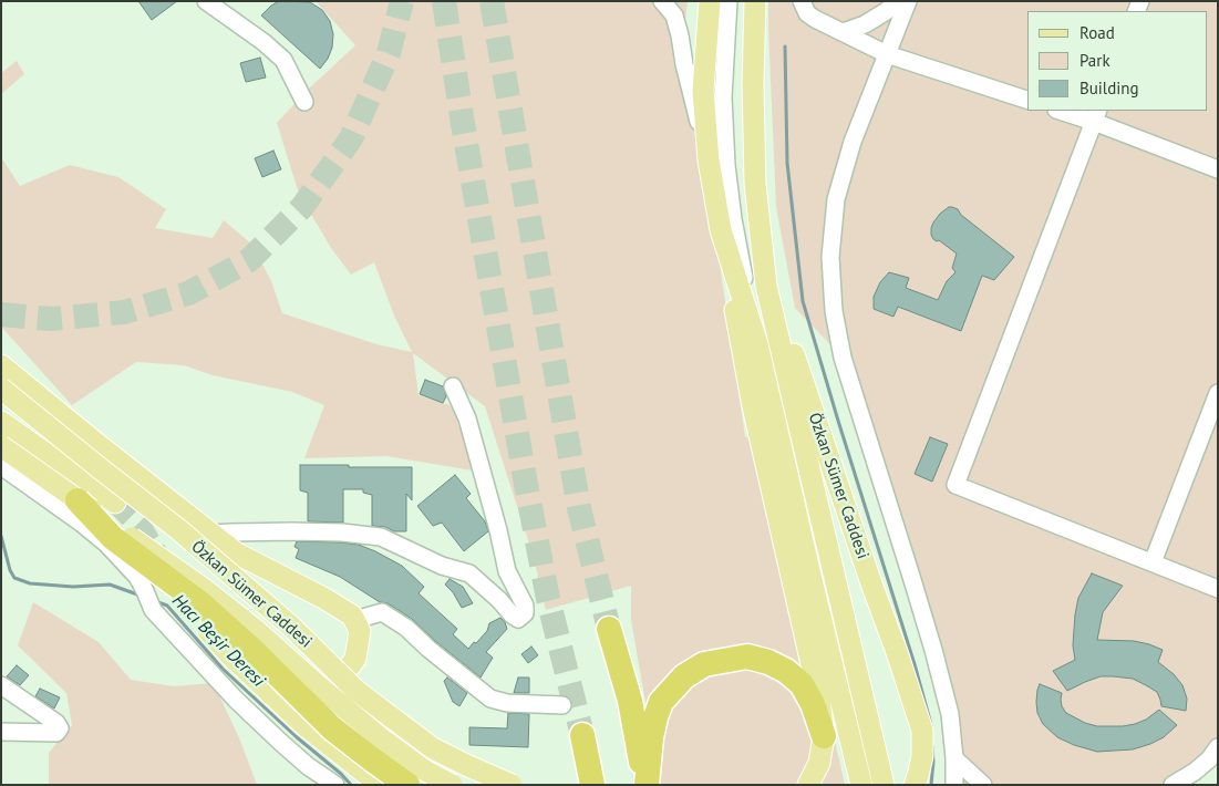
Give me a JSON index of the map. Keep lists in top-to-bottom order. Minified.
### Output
{"streets":{"main road":["Özkan Sümer Caddesi"]},"water":["Hacı Beşir Deresi"],"legend":["Road","Park","Building"]}
